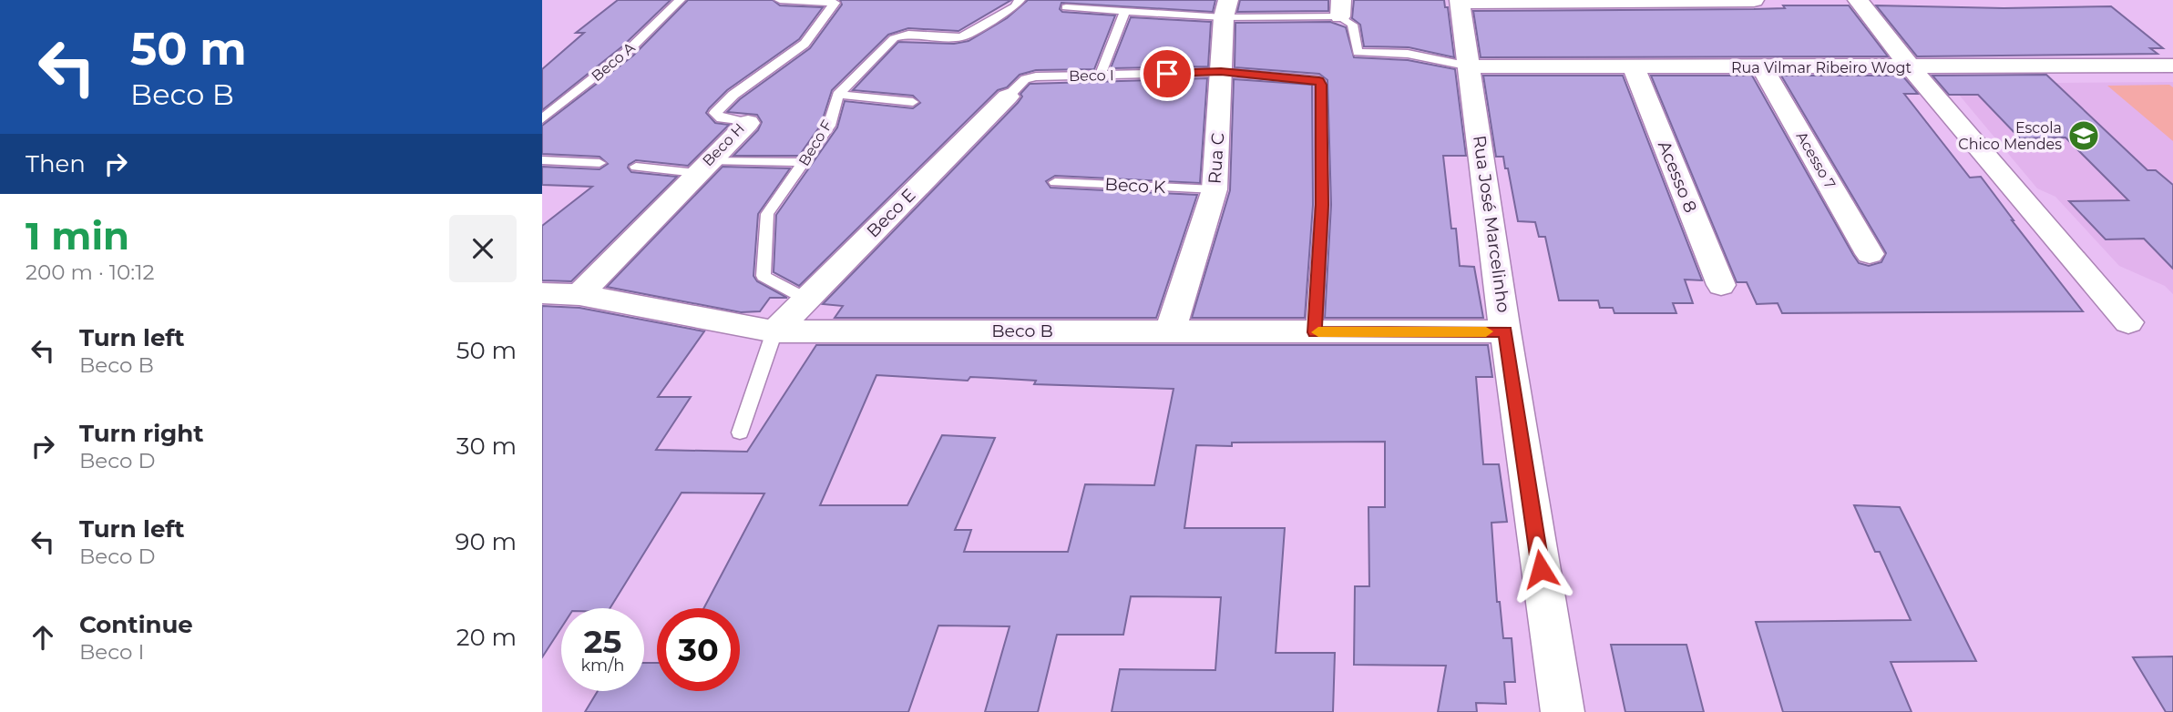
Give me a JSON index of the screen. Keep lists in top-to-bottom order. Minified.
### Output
{"streets":{"street":["Rua Vilmar Ribeiro Wogt","Beco H","Rua C","Acesso 7","Acesso 8","Beco E","Rua José Marcelinho","Beco B"],"lane":["Beco A","Beco I","Beco F","Beco K"]},"crossings":[["Rua Vilmar Ribeiro Wogt","Acesso 7"],["Rua Vilmar Ribeiro Wogt","Acesso 8"],["Rua Vilmar Ribeiro Wogt","Rua José Marcelinho"],["Beco I","Rua C"],["Beco I","Beco E"],["Beco I","Beco B"],["Beco F","Beco E"],["Beco H","Beco B"],["Rua C","Beco K"],["Rua C","Beco B"],["Beco E","Beco B"],["Rua José Marcelinho","Beco B"]],"places":{"school or university":["Escola Chico Mendes"]},"page":{"turn":["50 m","Beco B"],"then":"Then","heading":["1 min","200 m · 10:12"],"list":[{"name":"Turn left","note":"Beco B","value":"50 m"},{"name":"Turn right","note":"Beco D","value":"30 m"},{"name":"Turn left","note":"Beco D","value":"90 m"},{"name":"Continue","note":"Beco I","value":"20 m"}],"speed":"25 km/h","limit":"30"}}
